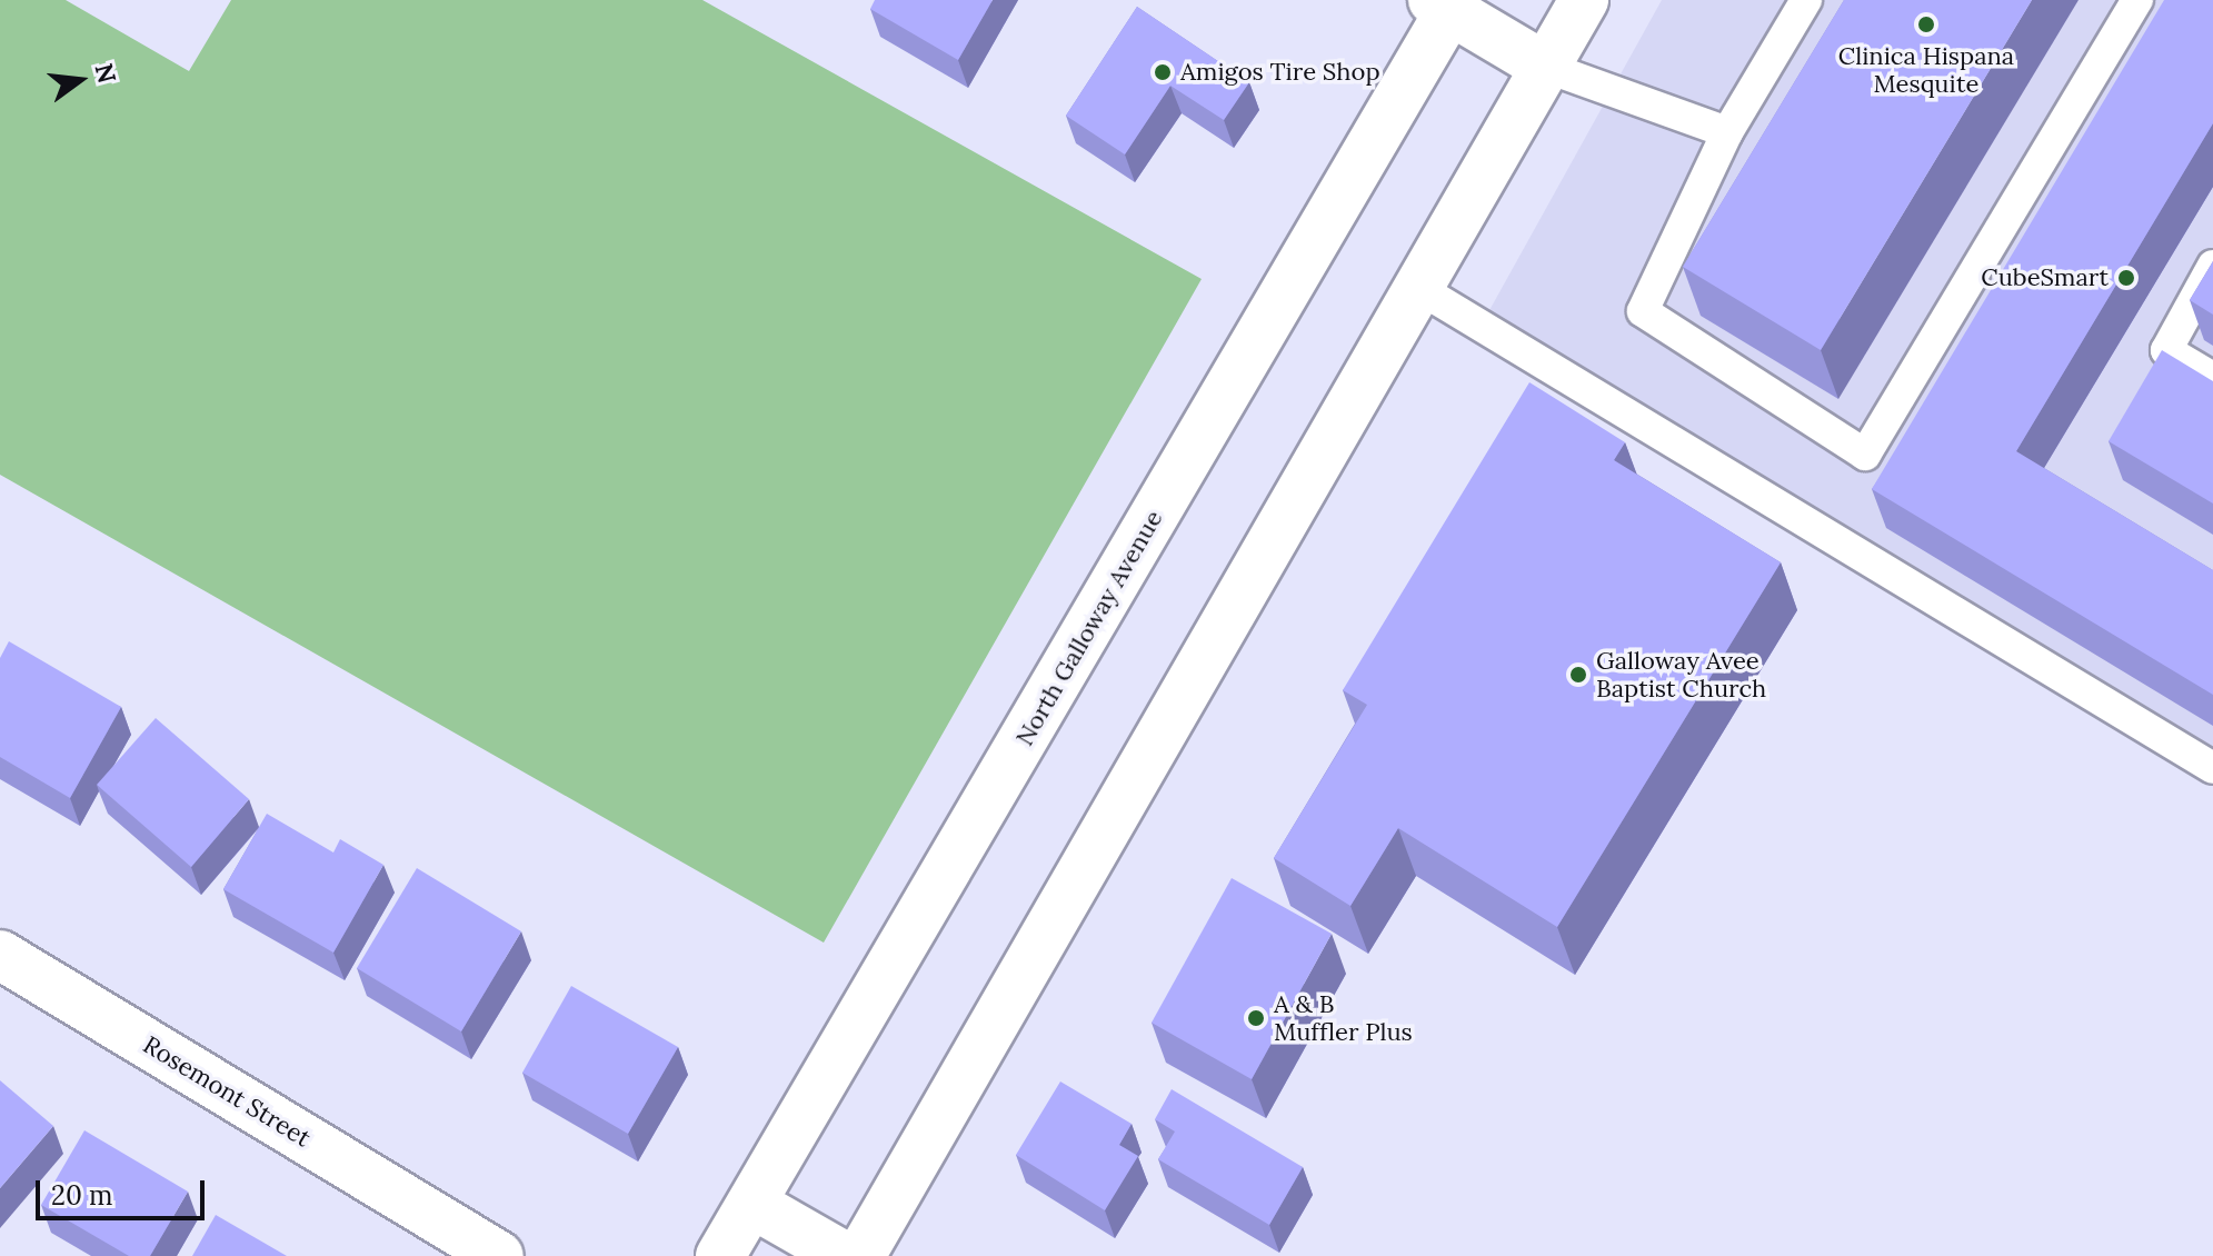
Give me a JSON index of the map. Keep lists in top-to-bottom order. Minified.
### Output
{"streets":{"main road":["North Galloway Avenue","Rosemont Street"]},"places":["Clinica Hispana Mesquite","Amigos Tire Shop","CubeSmart","Galloway Avee Baptist Church","A & B Muffler Plus"],"scale_bar":"20 m","north":"right"}
